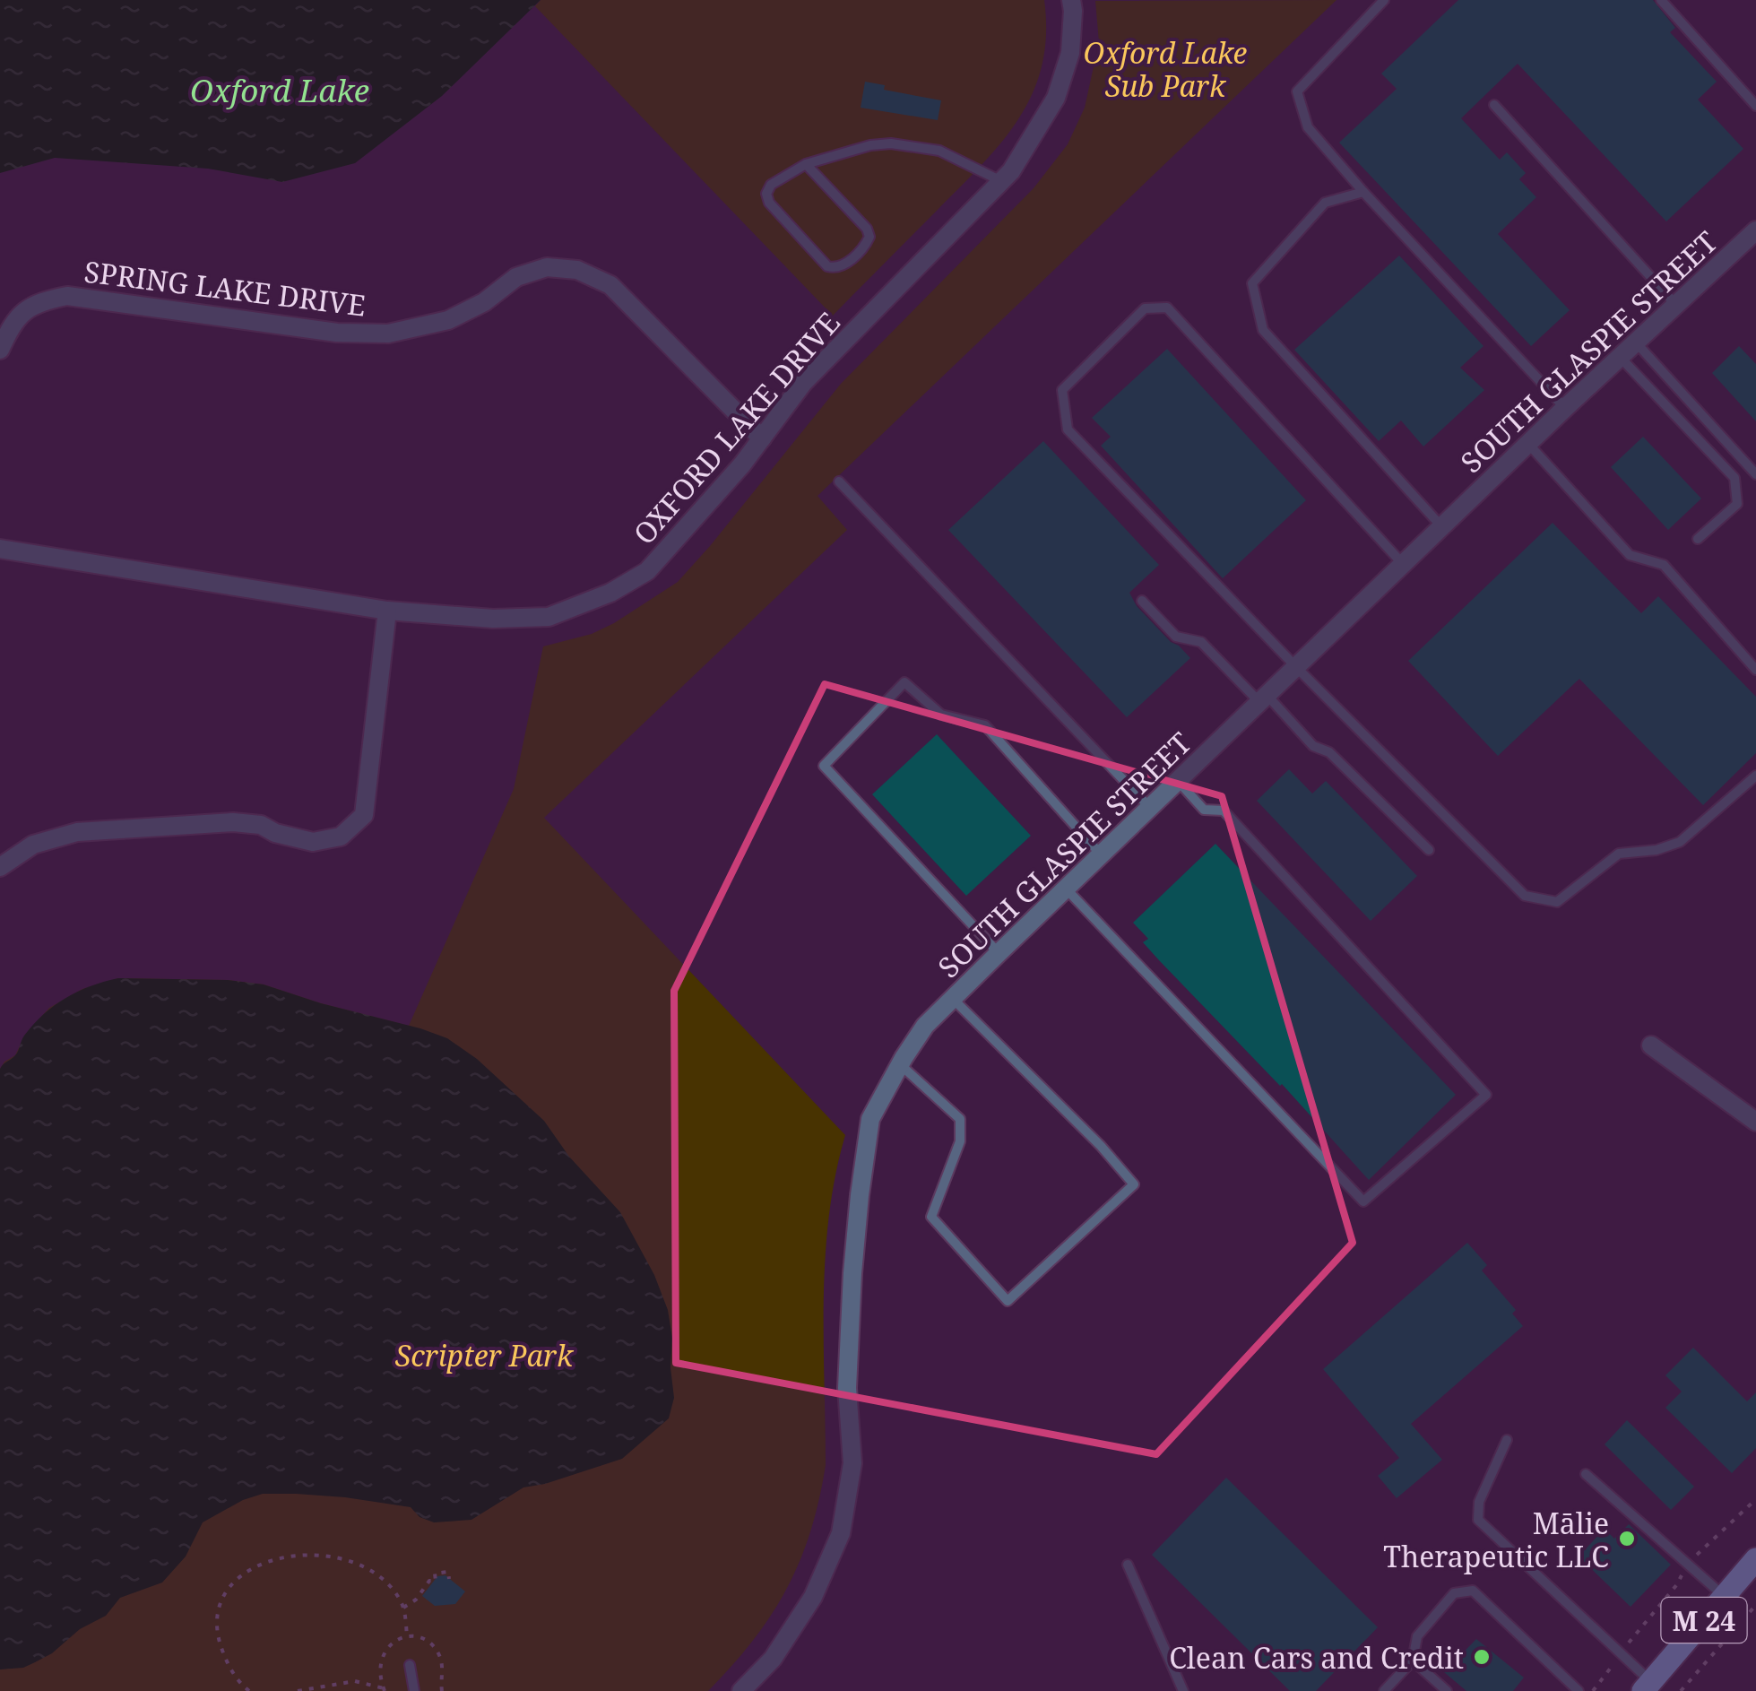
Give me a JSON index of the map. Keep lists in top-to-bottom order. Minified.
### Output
{"streets":{"main road":["M 24"],"street":["SPRING LAKE DRIVE","SOUTH GLASPIE STREET","OXFORD LAKE DRIVE"]},"crossings":[["SPRING LAKE DRIVE","OXFORD LAKE DRIVE"]],"water":["Oxford Lake"],"parks":["Oxford Lake Sub Park","Scripter Park"],"places":["Mālie Therapeutic LLC","Clean Cars and Credit"]}
